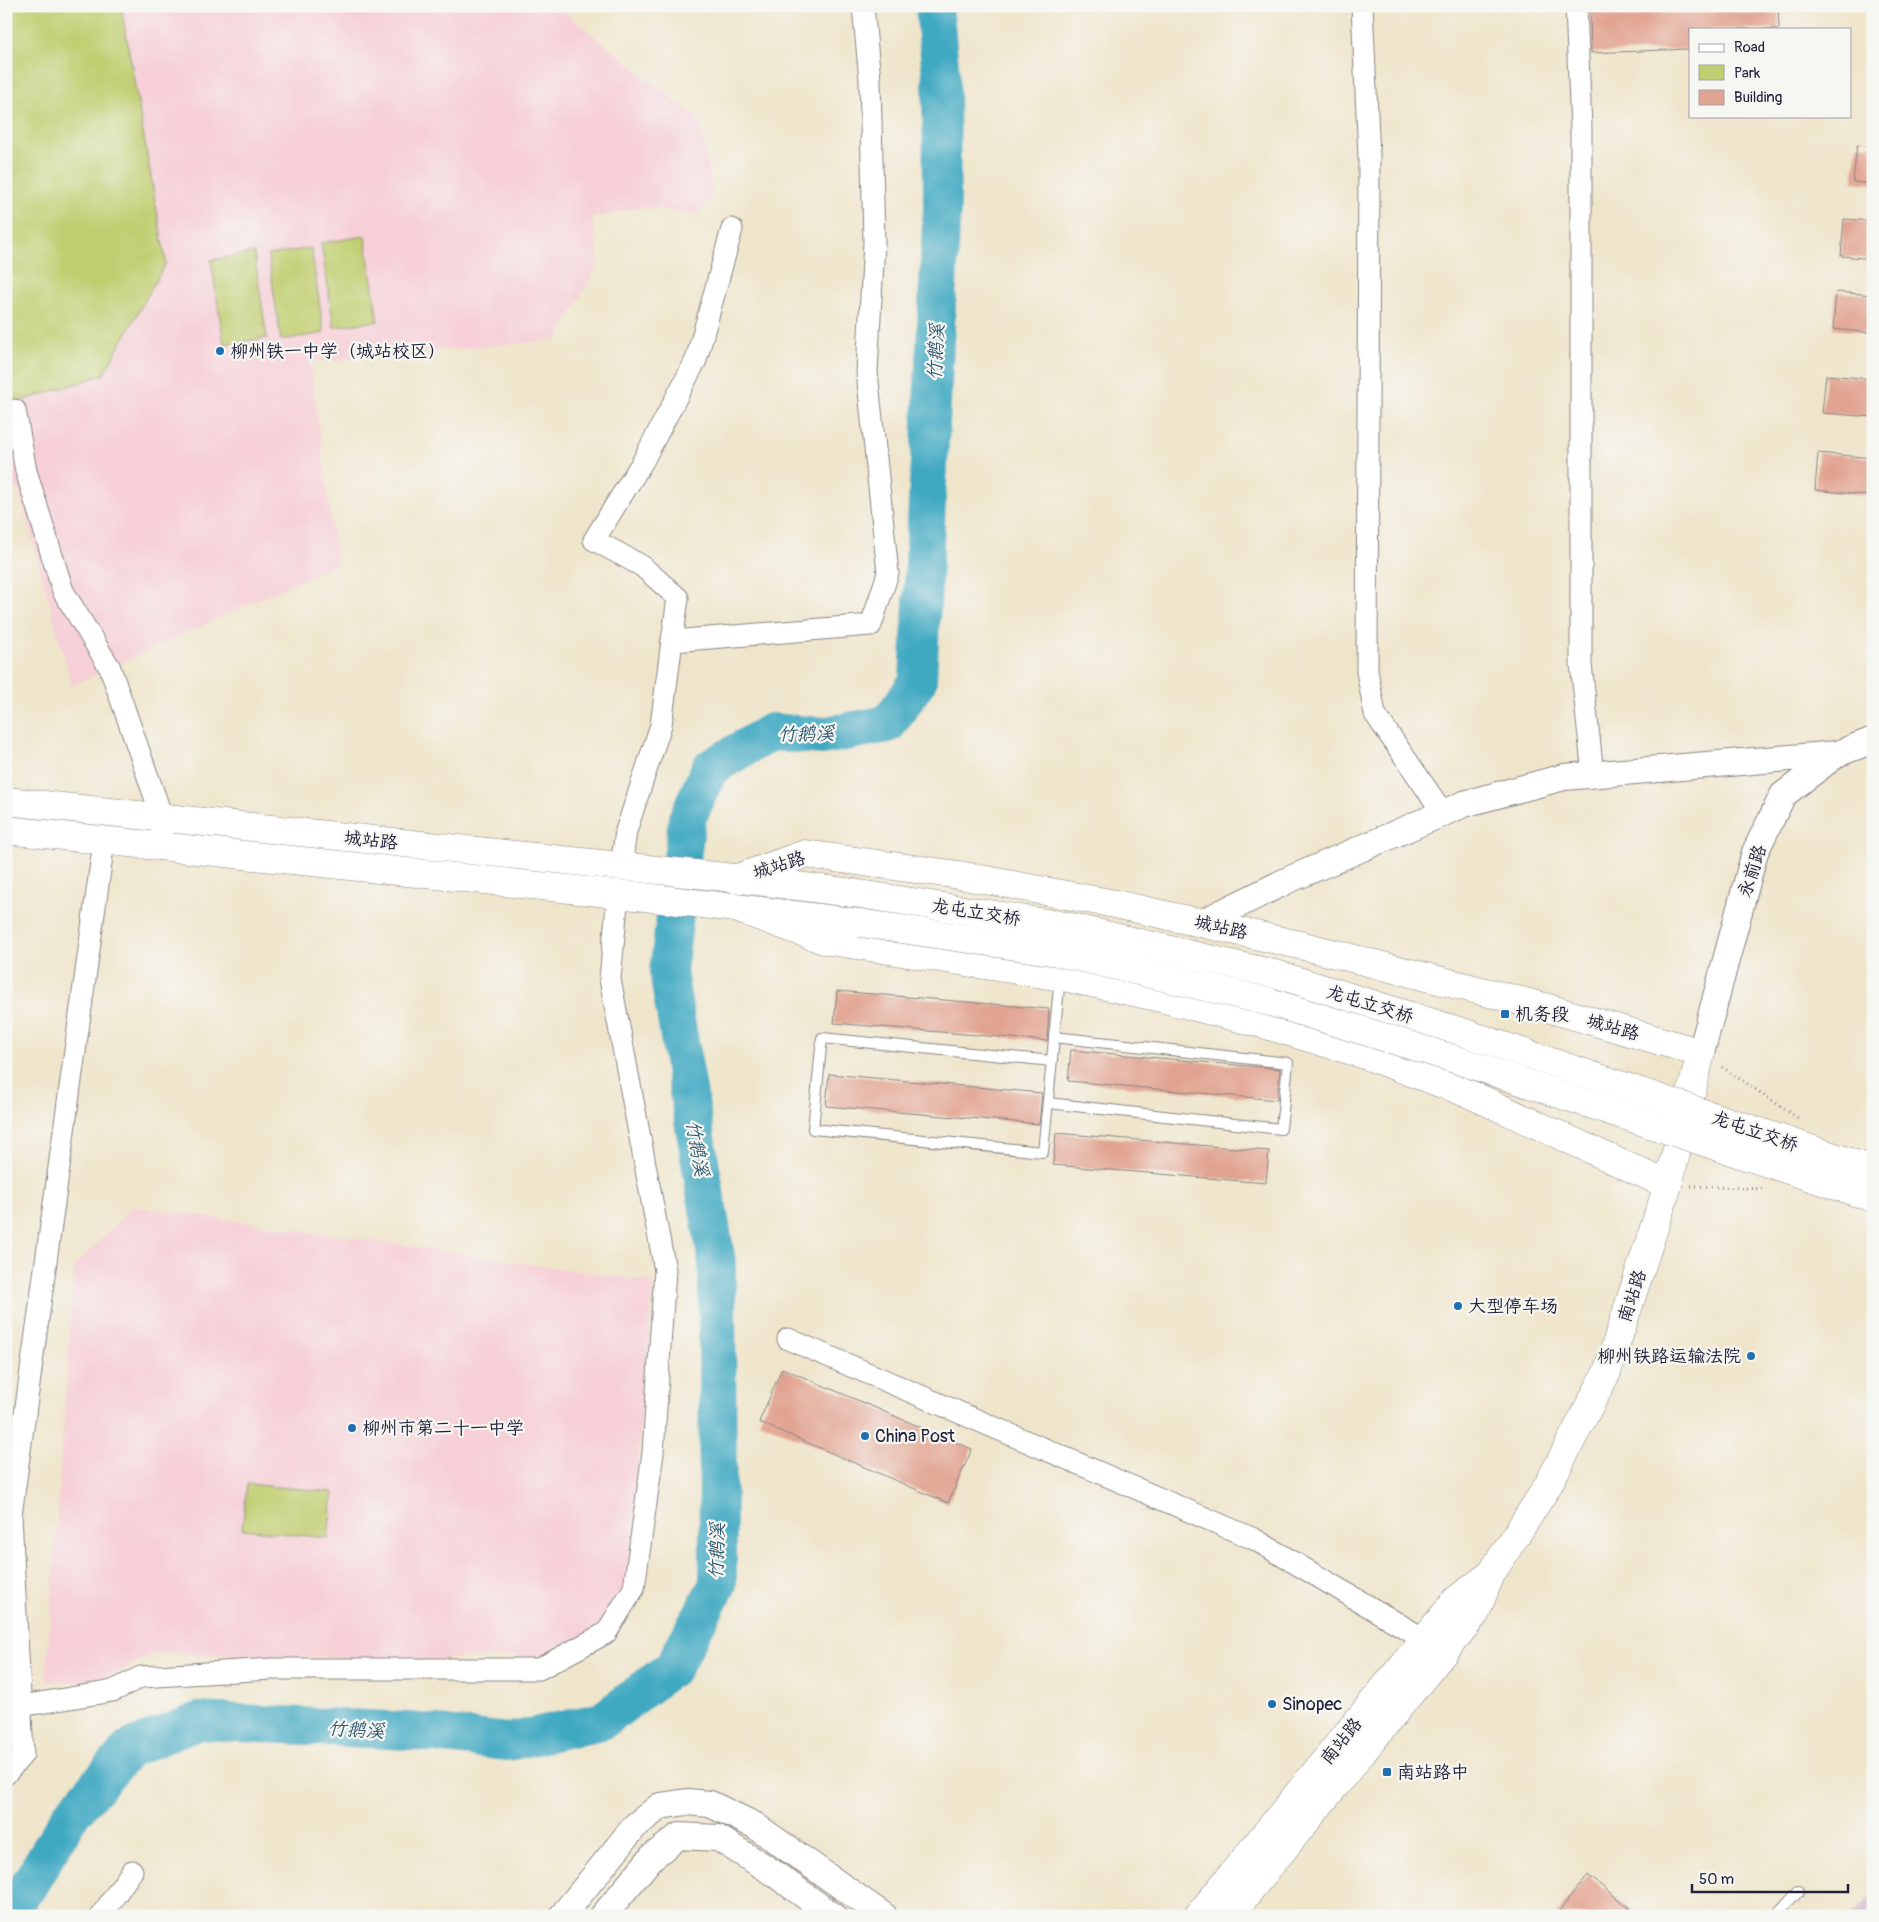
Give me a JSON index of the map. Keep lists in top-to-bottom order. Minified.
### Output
{"streets":{"main road":["城站路","龙屯立交桥","南站路"],"street":["永前路"]},"crossings":[["城站路","永前路"],["城站路","龙屯立交桥"],["城站路","南站路"],["永前路","南站路"]],"water":["竹鹅溪"],"places":{"other":["柳州铁一中学（城站校区）","大型停车场","柳州铁路运输法院","柳州市第二十一中学","China Post","Sinopec"],"transit":["机务段","南站路中"]},"legend":["Road","Park","Building"],"scale_bar":"50 m"}
